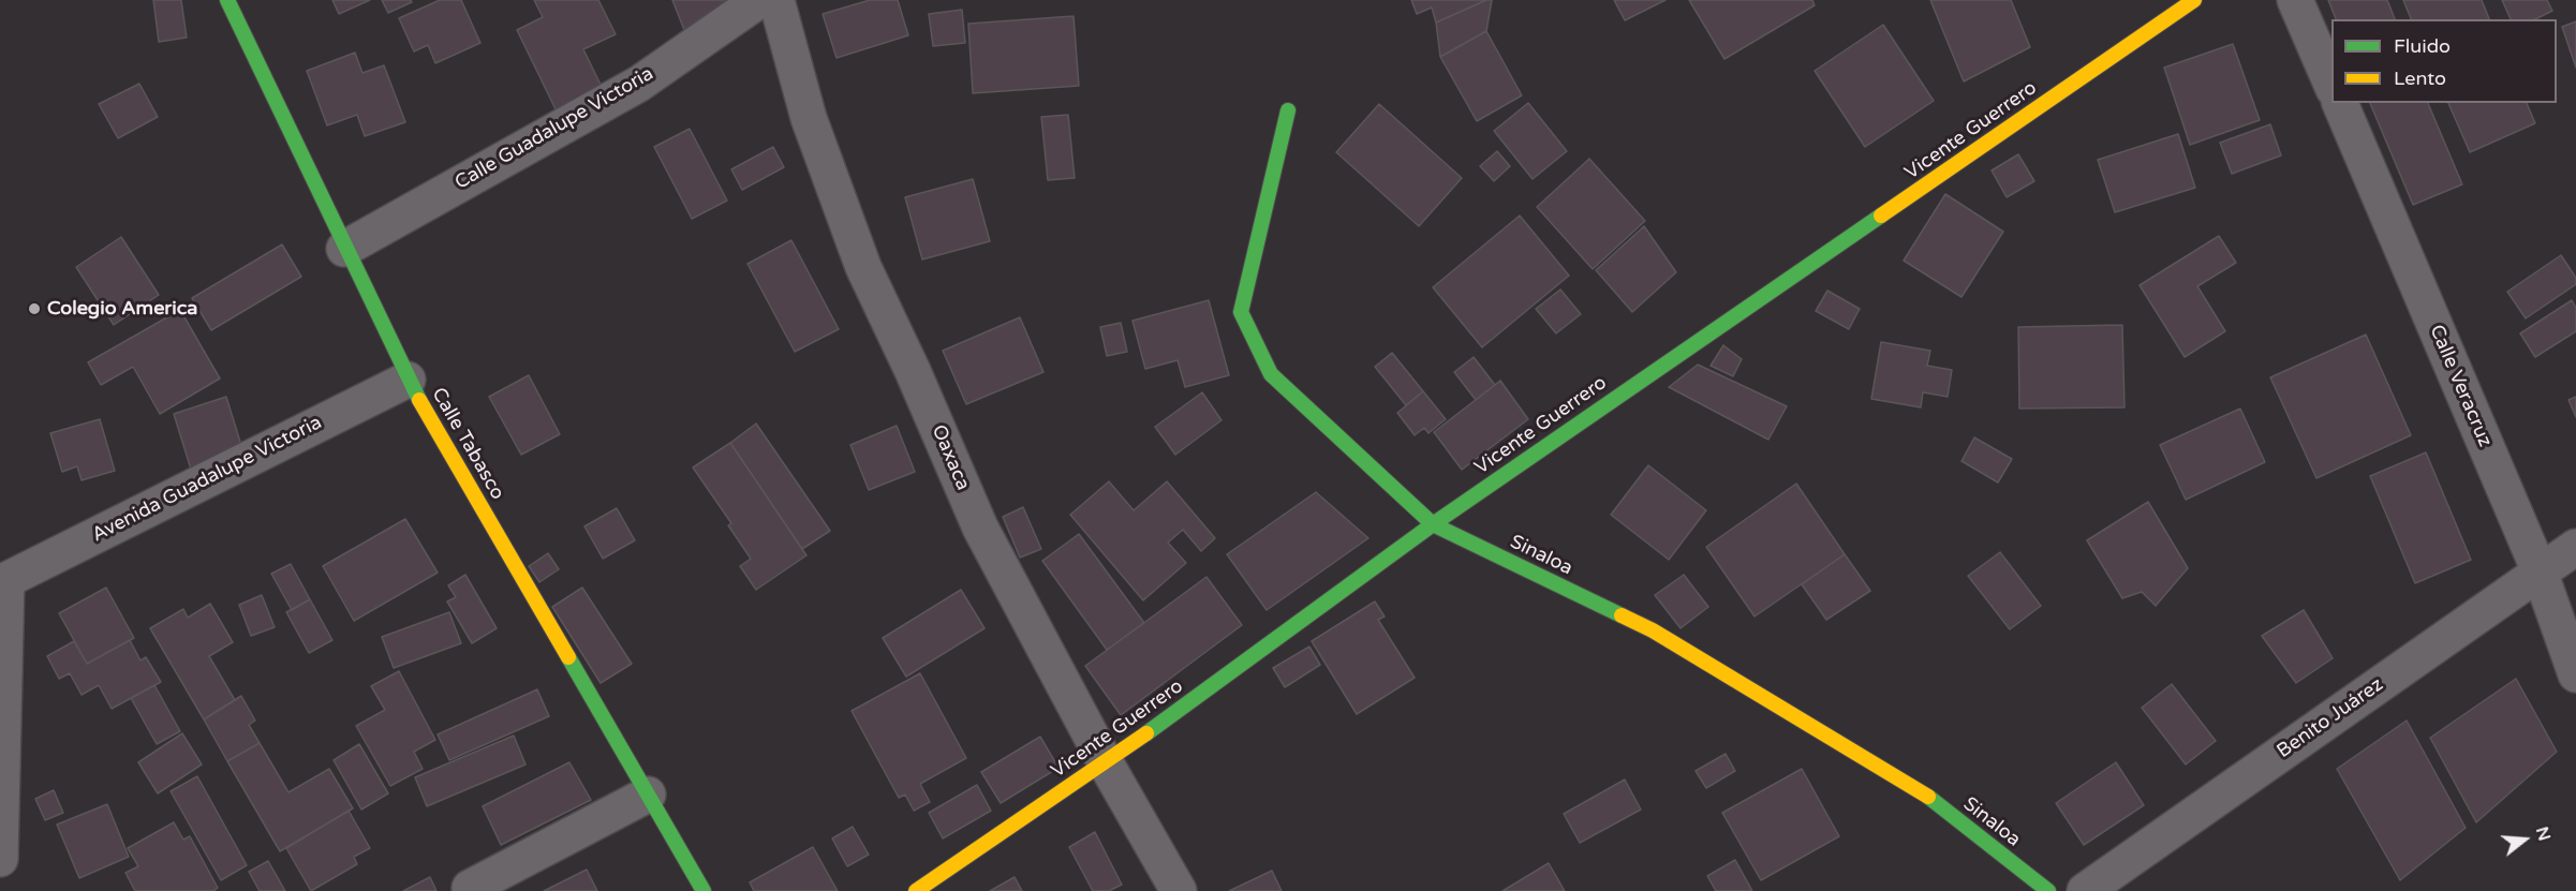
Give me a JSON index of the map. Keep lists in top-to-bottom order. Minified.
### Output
{"streets":{"street":["Calle Guadalupe Victoria","Vicente Guerrero","Calle Veracruz","Calle Tabasco","Oaxaca","Avenida Guadalupe Victoria","Sinaloa","Benito Juárez"]},"crossings":[["Calle Guadalupe Victoria","Calle Tabasco"],["Vicente Guerrero","Oaxaca"],["Vicente Guerrero","Sinaloa"],["Calle Veracruz","Benito Juárez"],["Calle Tabasco","Avenida Guadalupe Victoria"]],"places":["Colegio America"],"legend":["Fluido","Lento"],"north":"right"}
